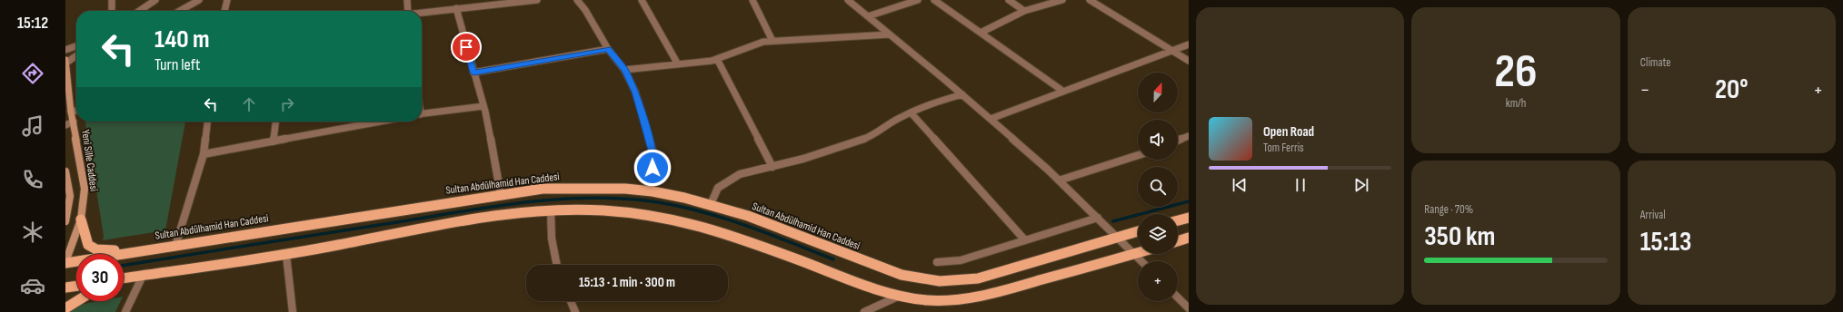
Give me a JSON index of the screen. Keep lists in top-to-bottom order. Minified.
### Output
{"streets":{"main road":["Yeni Sille Caddesi","Sultan Abdülhamid Han Caddesi"]},"crossings":[["Yeni Sille Caddesi","Sultan Abdülhamid Han Caddesi"]],"north":"top","page":{"tabs":"15:12","tile":[["26","km/h"],"Climate",["Range · 70%","350 km"],["Arrival","15:13"]],"turn":["140 m","Turn left"],"map_buttons":"+","heat":["−","20°","+"],"song":["Open Road","Tom Ferris"],"limit":"30","trip":"15:13 · 1 min · 300 m"}}
